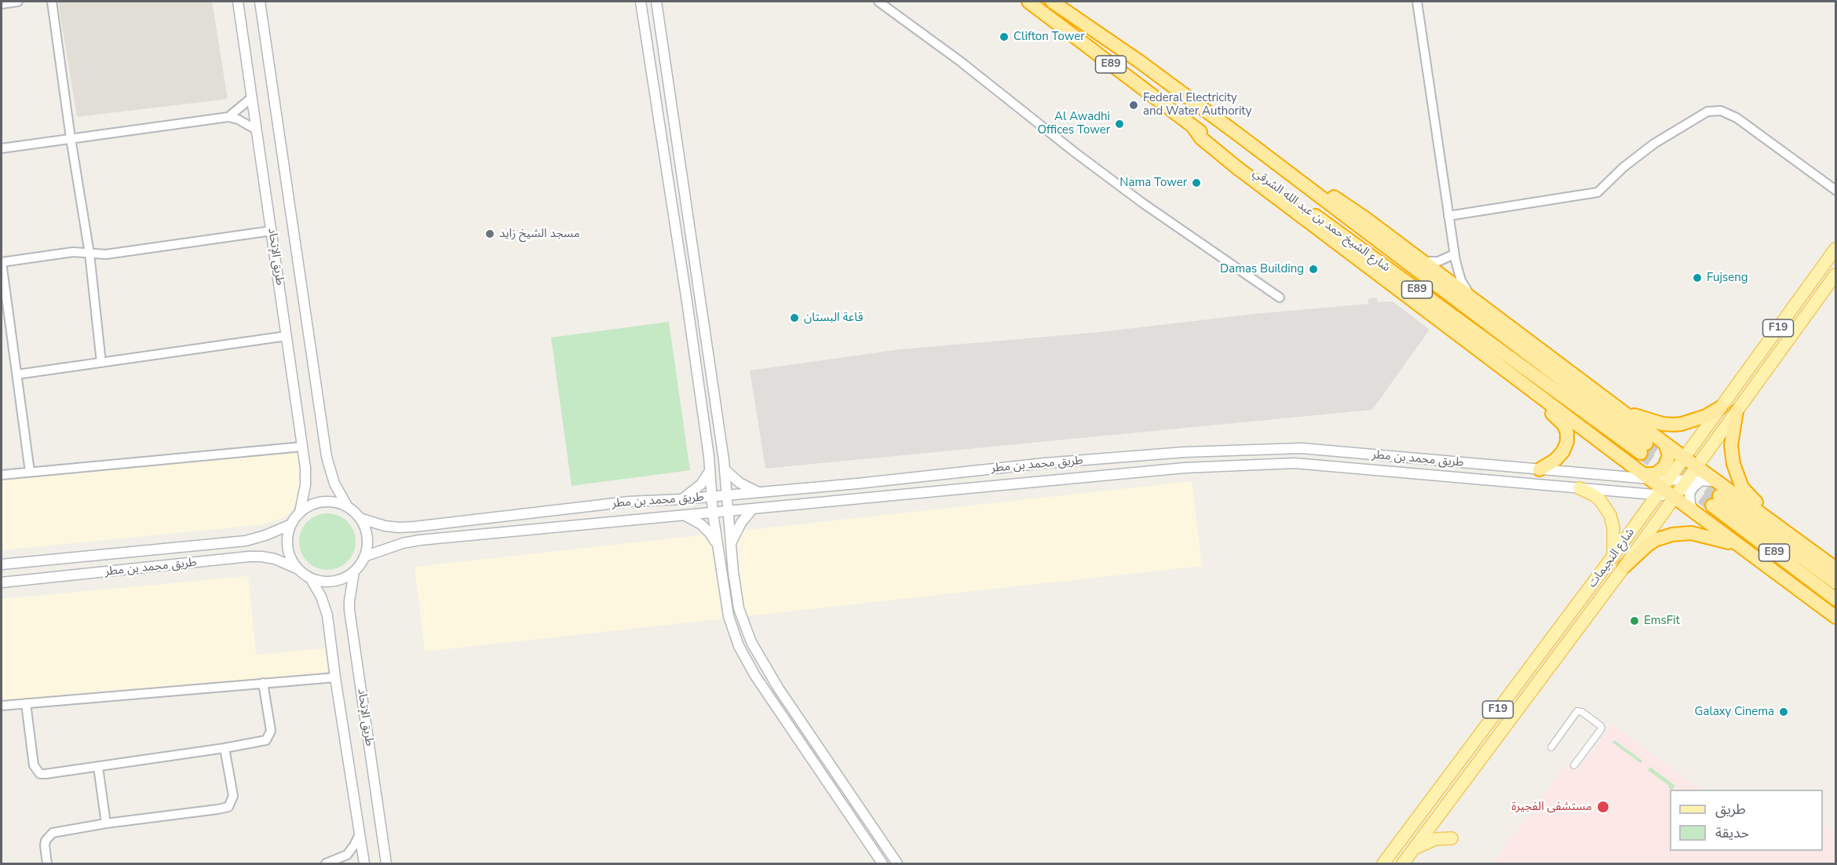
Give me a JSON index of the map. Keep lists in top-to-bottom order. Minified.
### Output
{"streets":{"highway":["E89","شارع الشيخ حمد بن عبد الله الشرقي"],"main road":["F19","شارع النجيمات"],"street":["طريق اﻹتحاد","طريق محمد بن مطر"]},"crossings":[["طريق اﻹتحاد","طريق محمد بن مطر"],["طريق محمد بن مطر","شارع النجيمات"]],"places":["Clifton Tower","Federal Electricity and Water Authority","Al Awadhi Offices Tower","Nama Tower","مسجد الشيخ زايد","Damas Building","Fujseng","قاعة البستان","EmsFit","Galaxy Cinema","مستشفى الفجيرة"],"legend":["طريق","حديقة"]}
